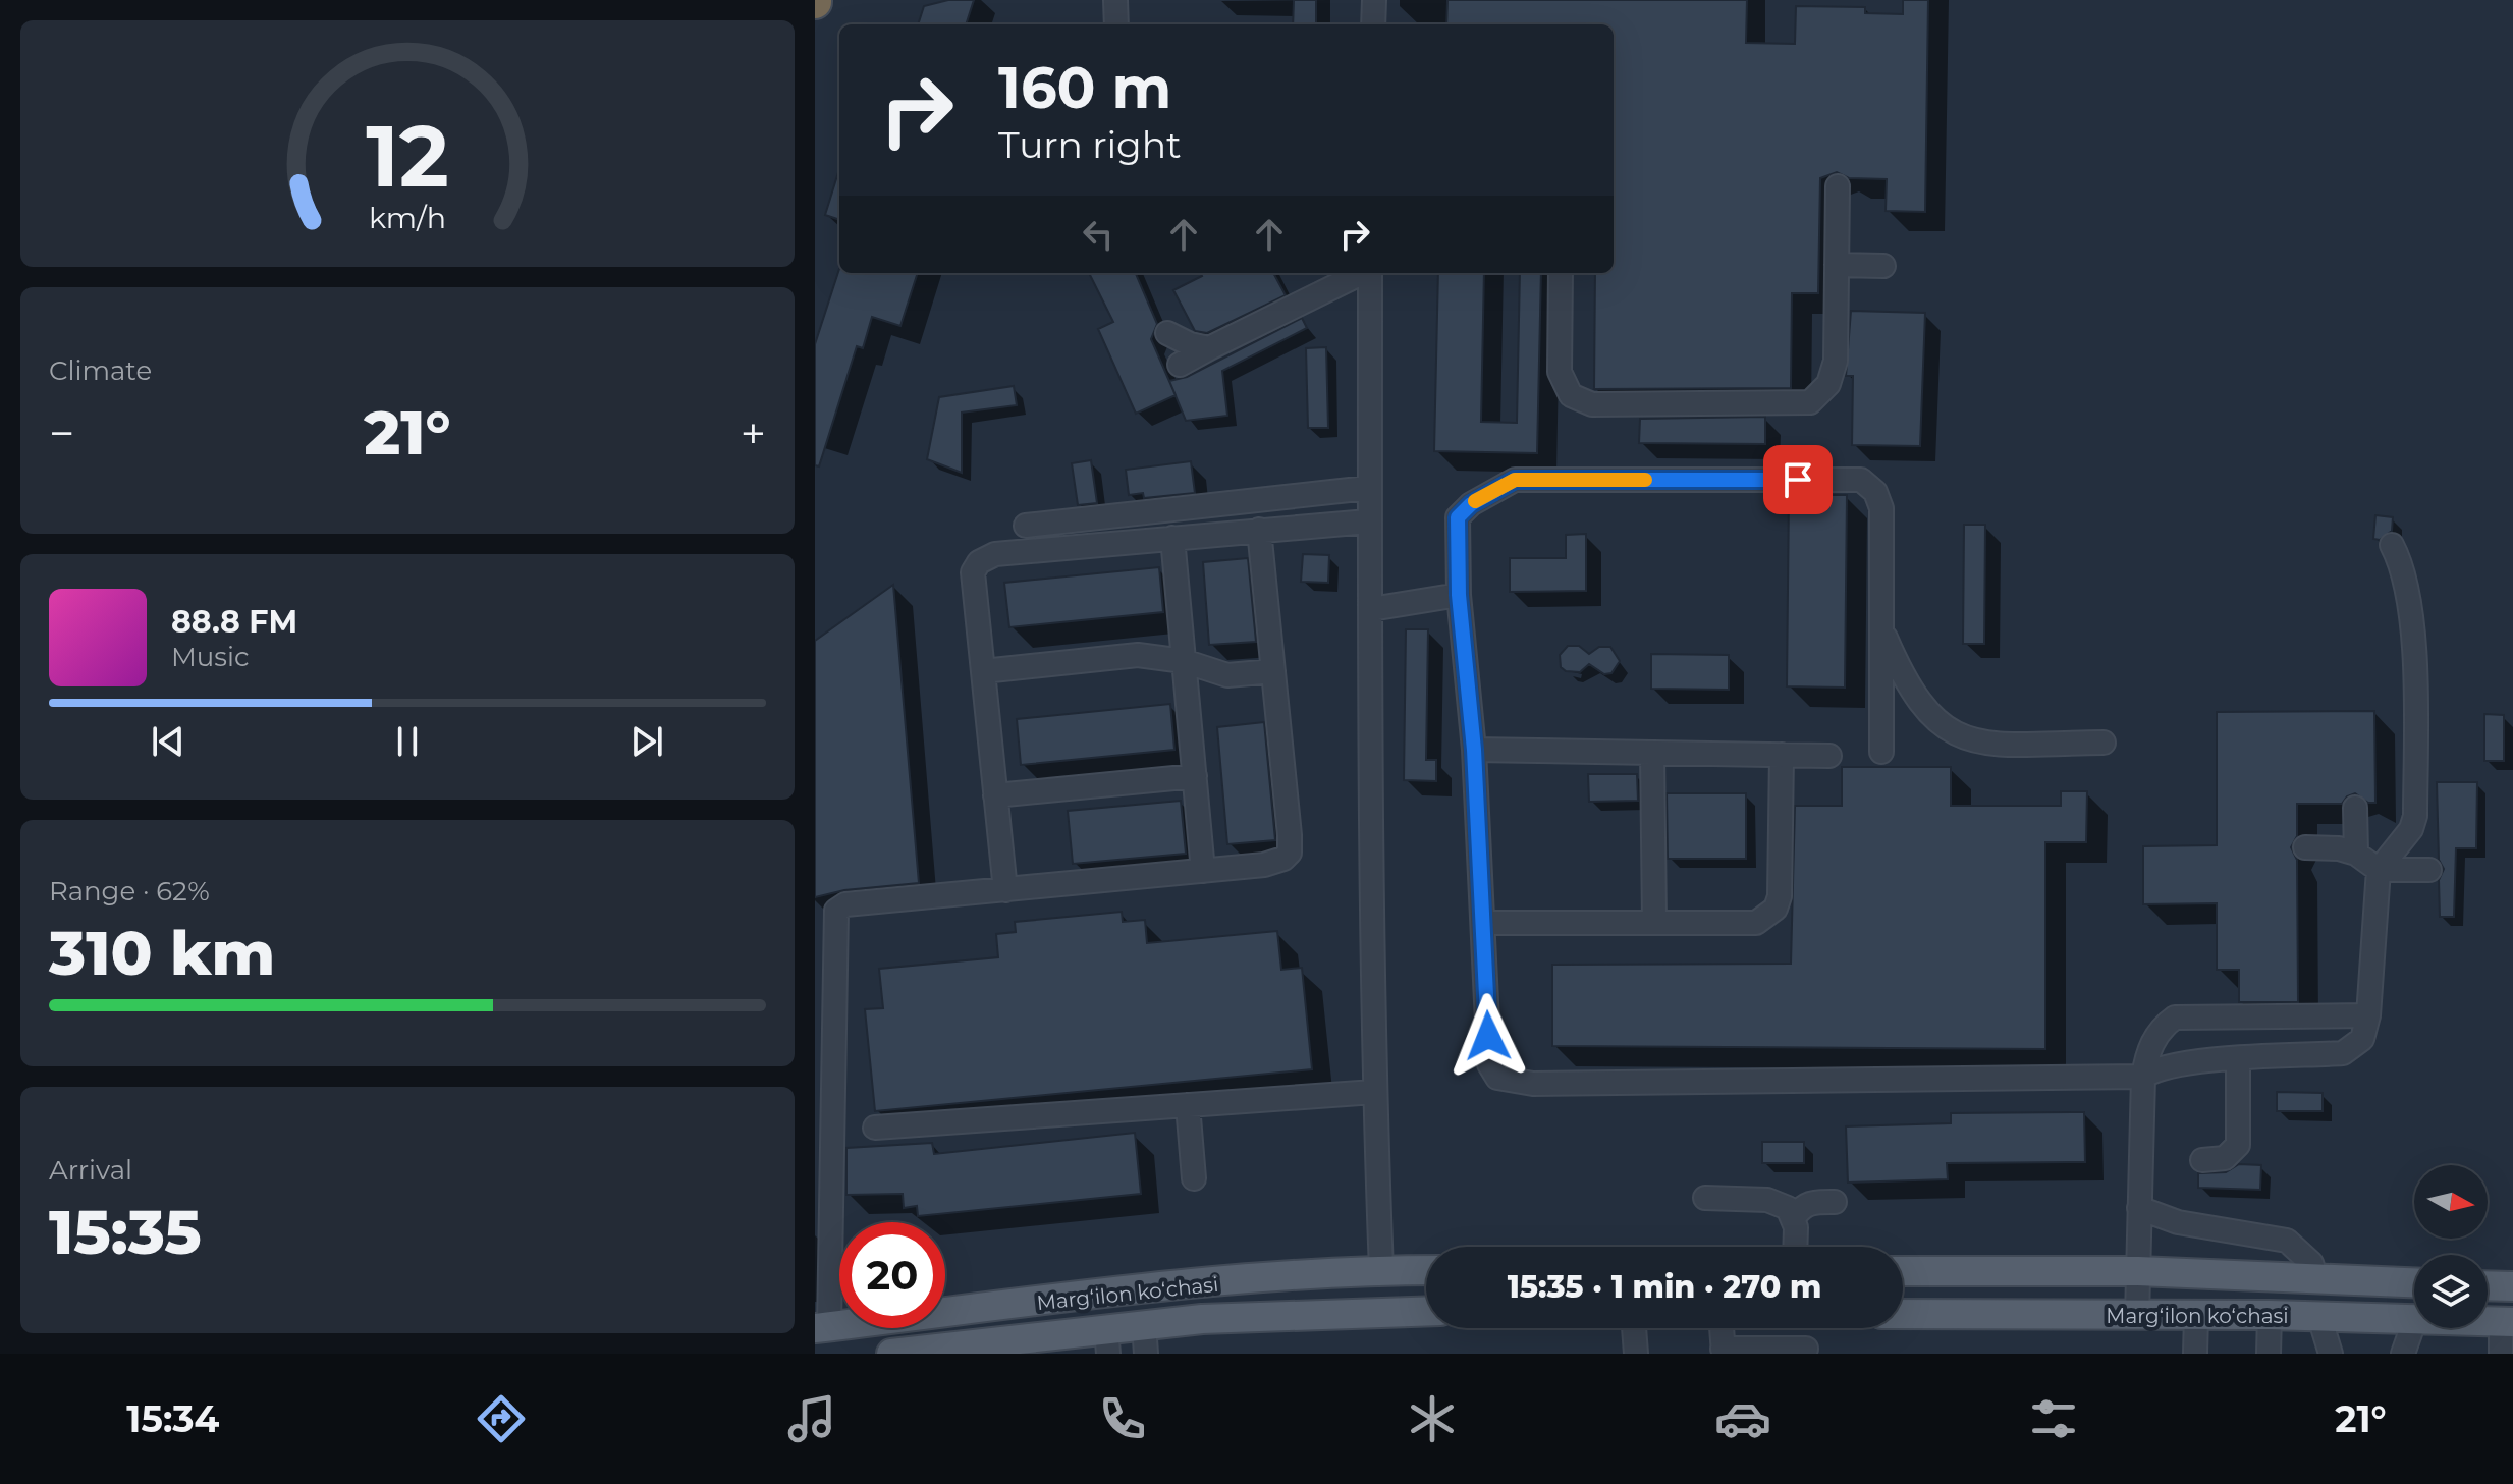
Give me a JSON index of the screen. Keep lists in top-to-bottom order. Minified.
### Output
{"streets":{"main road":["Margʻilon koʻchasi"]},"north":"right","page":{"turn":["160 m","Turn right"],"tile":["Climate",["Range · 62%","310 km"],["Arrival","15:35"]],"heat":["−","21°","+"],"song":["88.8 FM","Music"],"limit":"20","trip":"15:35 · 1 min · 270 m","tabs":["15:34","21°"],"gauge":["12","km/h"]}}
